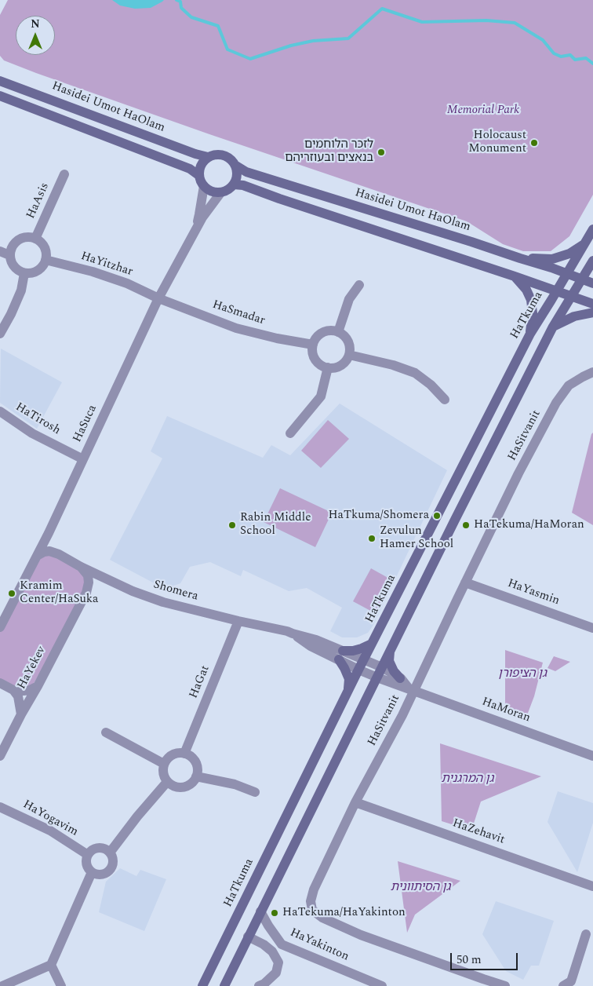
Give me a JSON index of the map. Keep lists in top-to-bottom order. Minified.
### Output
{"streets":{"street":["Hasidei Umot HaOlam","HaAsis","HaYitzhar","HaSmadar","HaTkuma","HaTirosh","HaSuca","HaSitvanit","Shomera","HaYasmin","HaYekev","HaGat","HaMoran","HaYogavim","HaZehavit","HaYakinton"]},"crossings":[["Hasidei Umot HaOlam","HaTkuma"],["Hasidei Umot HaOlam","HaSuca"],["HaAsis","HaYitzhar"],["HaYitzhar","HaSmadar"],["HaYitzhar","HaSuca"],["HaSmadar","HaSuca"],["HaTkuma","Shomera"],["HaTirosh","HaSuca"],["HaSuca","Shomera"],["HaSitvanit","HaYasmin"],["HaSitvanit","HaMoran"],["HaSitvanit","HaZehavit"],["Shomera","HaYekev"],["Shomera","HaGat"],["Shomera","HaMoran"]],"parks":["Memorial Park","גן הציפורן","גן המרגנית","גן הסיתוונית"],"places":["Holocaust Monument","לזכר הלוחמים בנאצים ובעוזריהם","HaTkuma/Shomera","Rabin Middle School","HaTekuma/HaMoran","Zevulun Hamer School","Kramim Center/HaSuka","HaTekuma/HaYakinton"],"scale_bar":"50 m","north":"top"}
